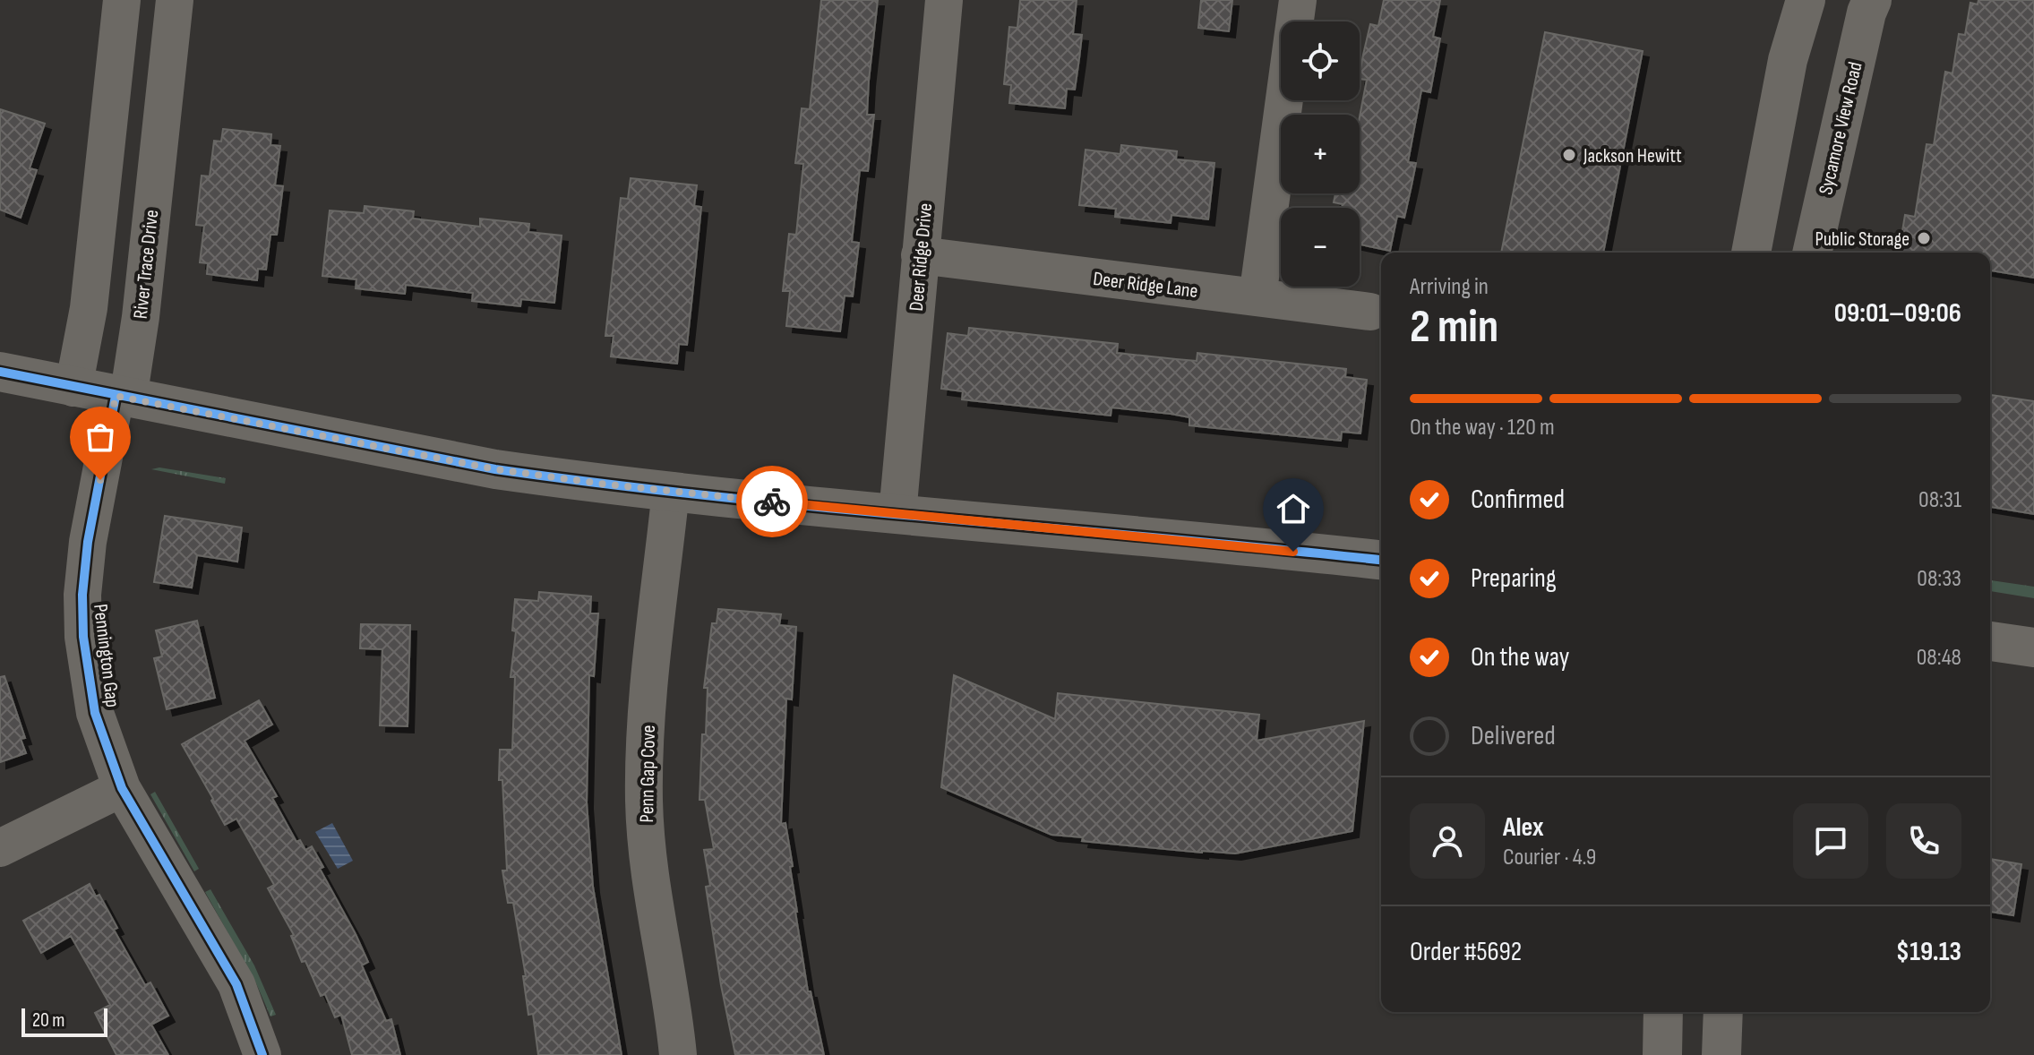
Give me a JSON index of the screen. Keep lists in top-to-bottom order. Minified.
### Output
{"streets":{"main road":["Sycamore View Road"],"street":["Deer Ridge Drive","River Trace Drive","Deer Ridge Lane","Pennington Gap","Penn Gap Cove"]},"crossings":[["Deer Ridge Drive","Deer Ridge Lane"],["River Trace Drive","Pennington Gap"]],"places":["Jackson Hewitt","Public Storage"],"scale_bar":"20 m","page":{"map_buttons":["+","−"],"heading":["2 min","Arriving in","09:01–09:06"],"panel":["Alex","Courier · 4.9","Order #5692","$19.13"],"bar":"On the way · 120 m","list":[["Confirmed","08:31"],["Preparing","08:33"],["On the way","08:48"],"Delivered"],"scale":"20 m"}}
